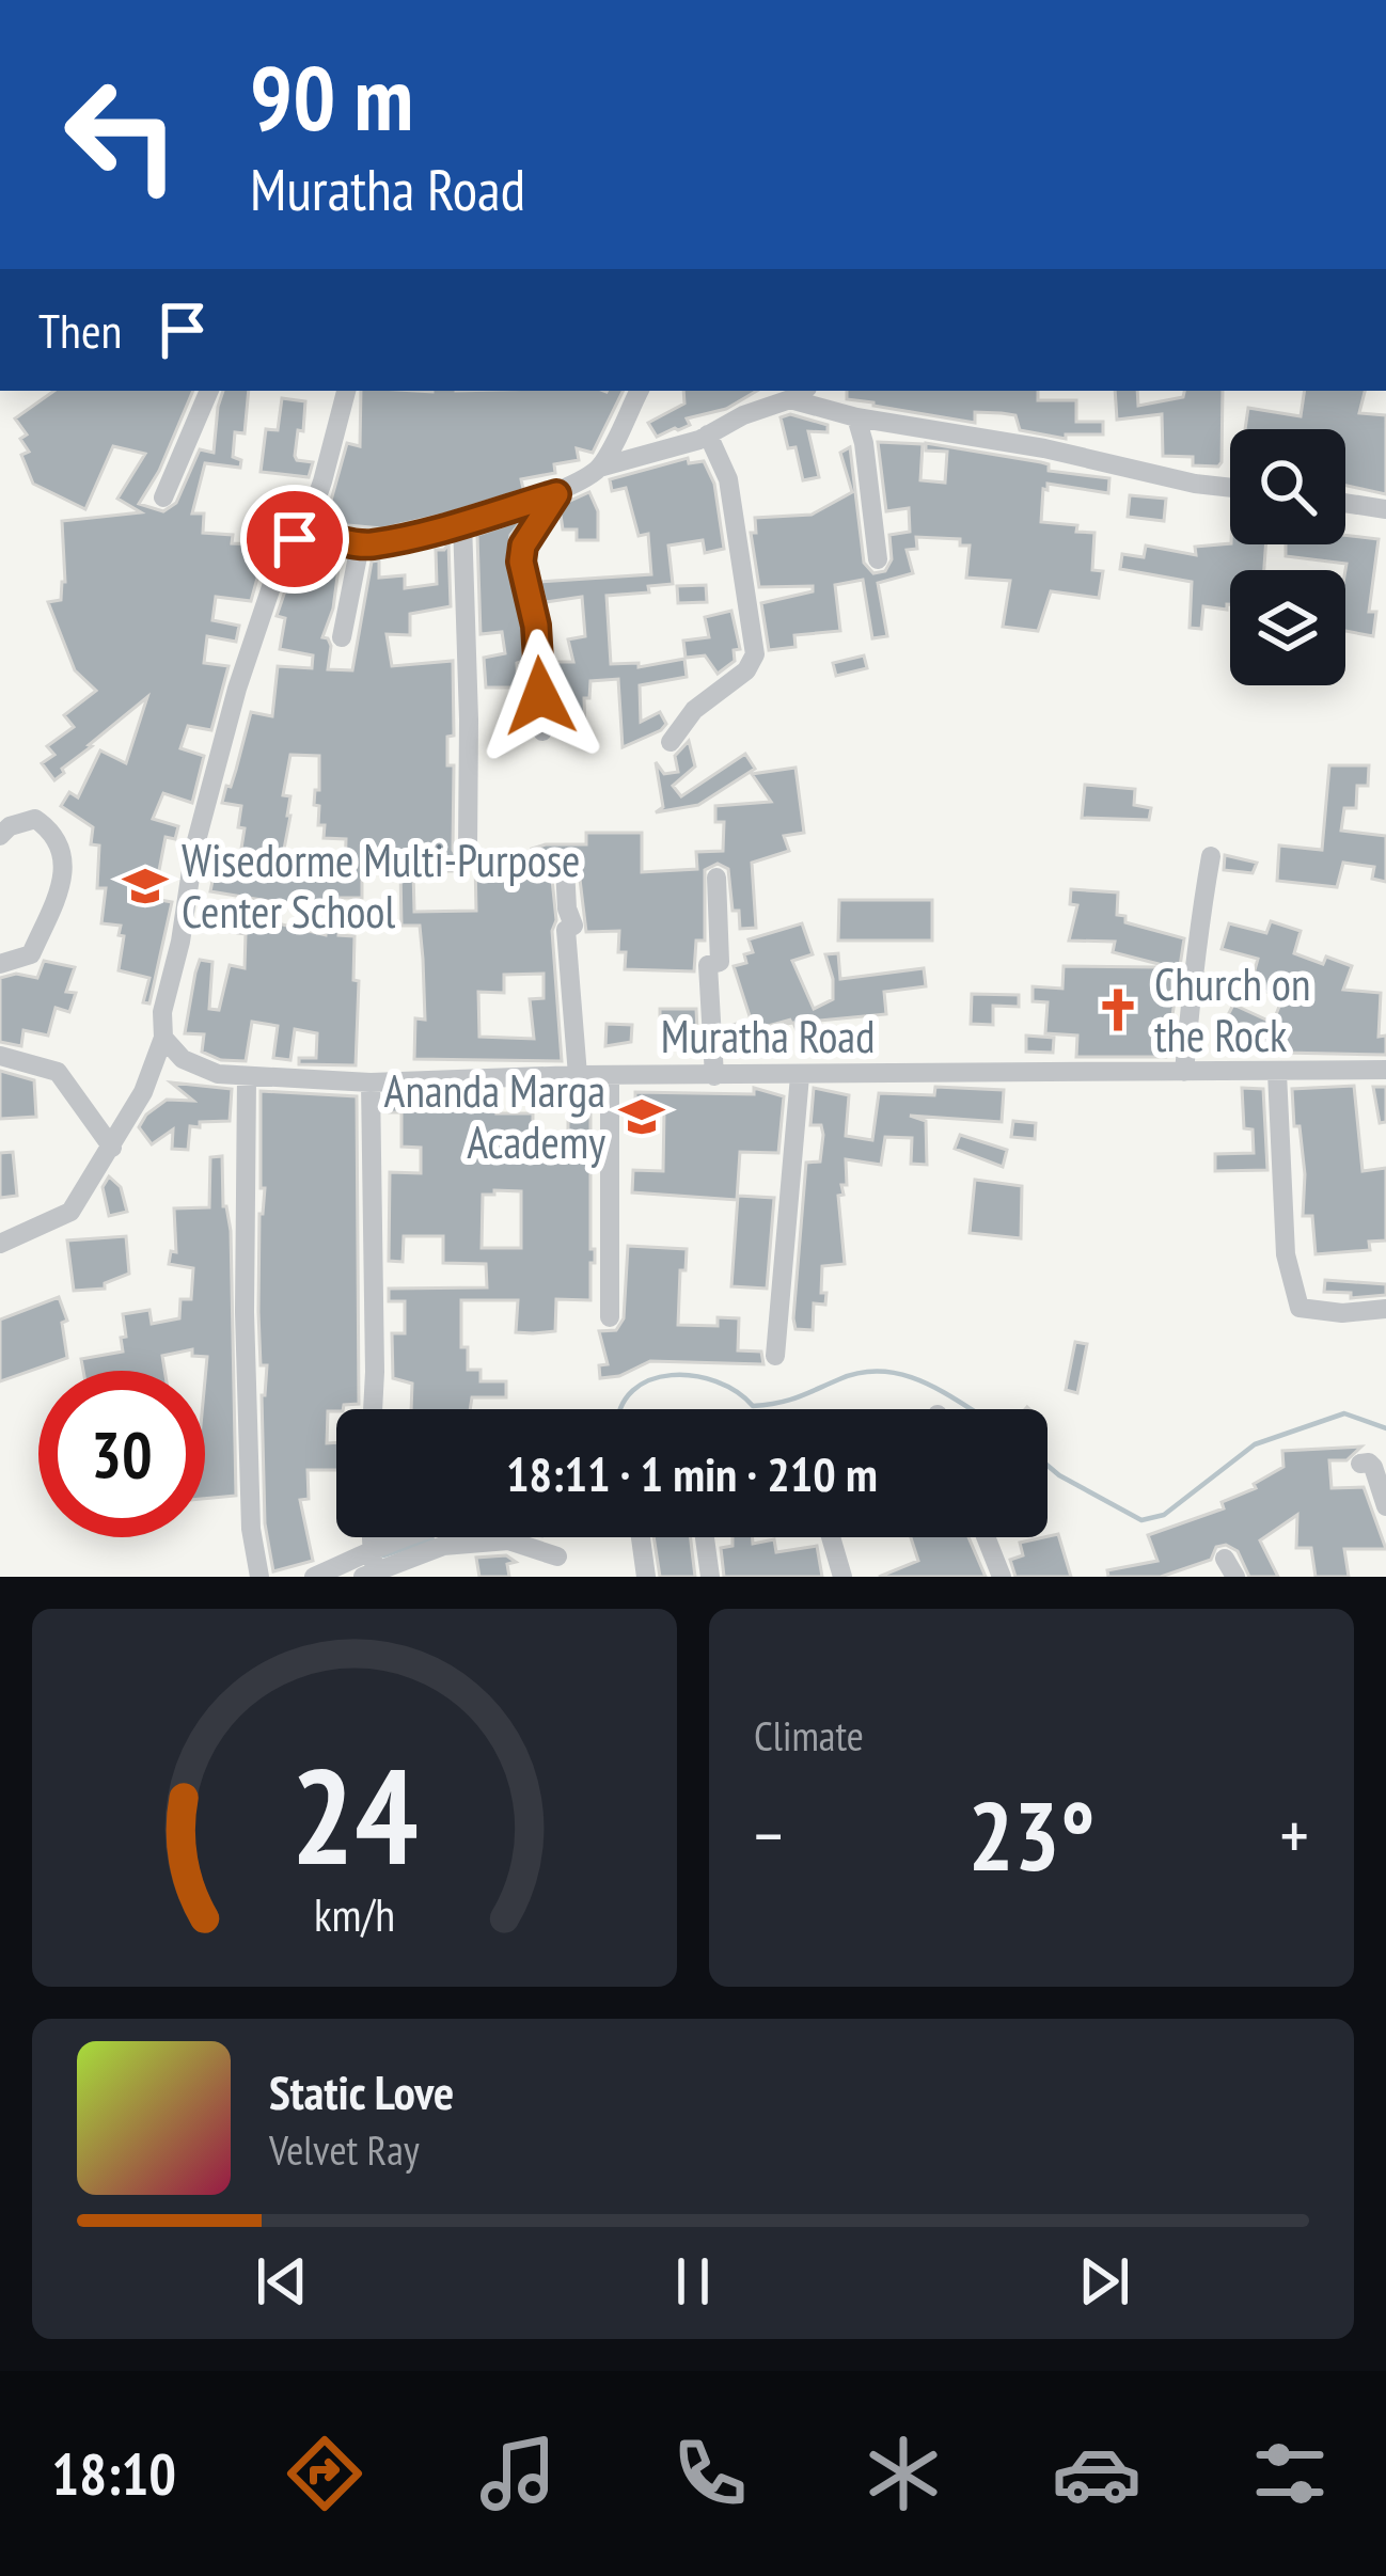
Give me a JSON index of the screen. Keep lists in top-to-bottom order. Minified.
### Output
{"streets":{"street":["Muratha Road"]},"places":{"school or university":["Wisedorme Multi-Purpose Center School","Ananda Marga Academy"],"church":["Church on the Rock"]},"page":{"turn":["90 m","Muratha Road"],"then":"Then","limit":"30","trip":"18:11 · 1 min · 210 m","tile":"Climate","heat":["−","23°","+"],"song":["Static Love","Velvet Ray"],"tabs":"18:10","gauge":["24","km/h"]}}
